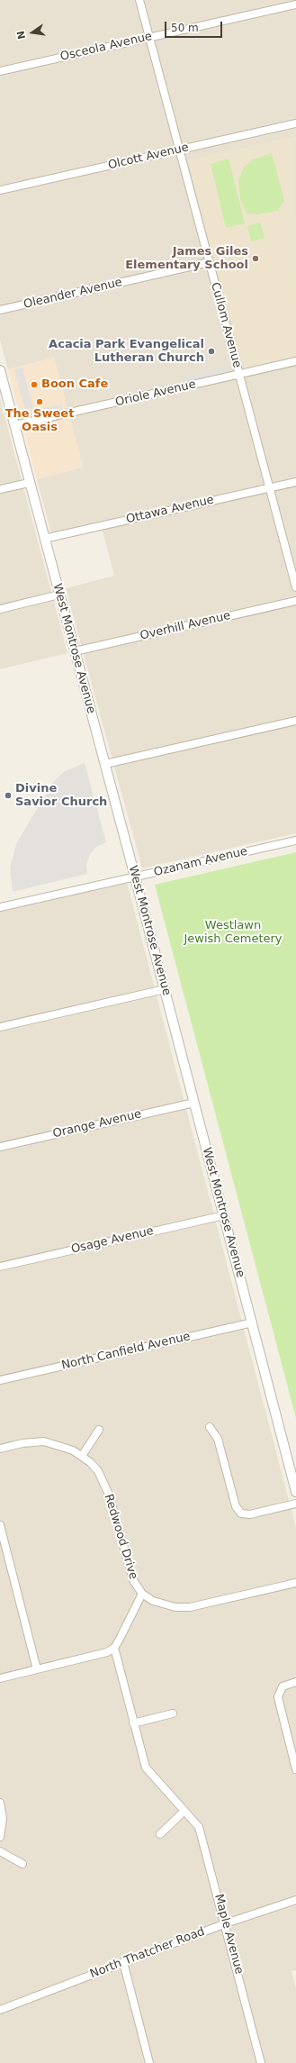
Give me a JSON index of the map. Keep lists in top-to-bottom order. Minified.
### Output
{"streets":{"street":["Osceola Avenue","Olcott Avenue","Oleander Avenue","Cullom Avenue","Oriole Avenue","Ottawa Avenue","Overhill Avenue","West Montrose Avenue","Ozanam Avenue","Orange Avenue","Osage Avenue","North Canfield Avenue","Redwood Drive","Maple Avenue","North Thatcher Road"]},"crossings":[["Osceola Avenue","Cullom Avenue"],["Olcott Avenue","Cullom Avenue"],["Oleander Avenue","Cullom Avenue"],["Cullom Avenue","Oriole Avenue"],["Cullom Avenue","Ottawa Avenue"],["Oriole Avenue","West Montrose Avenue"],["Ottawa Avenue","West Montrose Avenue"],["Overhill Avenue","West Montrose Avenue"],["West Montrose Avenue","Ozanam Avenue"],["West Montrose Avenue","Orange Avenue"],["West Montrose Avenue","Osage Avenue"],["West Montrose Avenue","North Canfield Avenue"],["Maple Avenue","North Thatcher Road"]],"parks":["Westlawn Jewish Cemetery"],"places":["James Giles Elementary School","Acacia Park Evangelical Lutheran Church","Boon Cafe","The Sweet Oasis","Divine Savior Church"],"scale_bar":"50 m","north":"left"}
